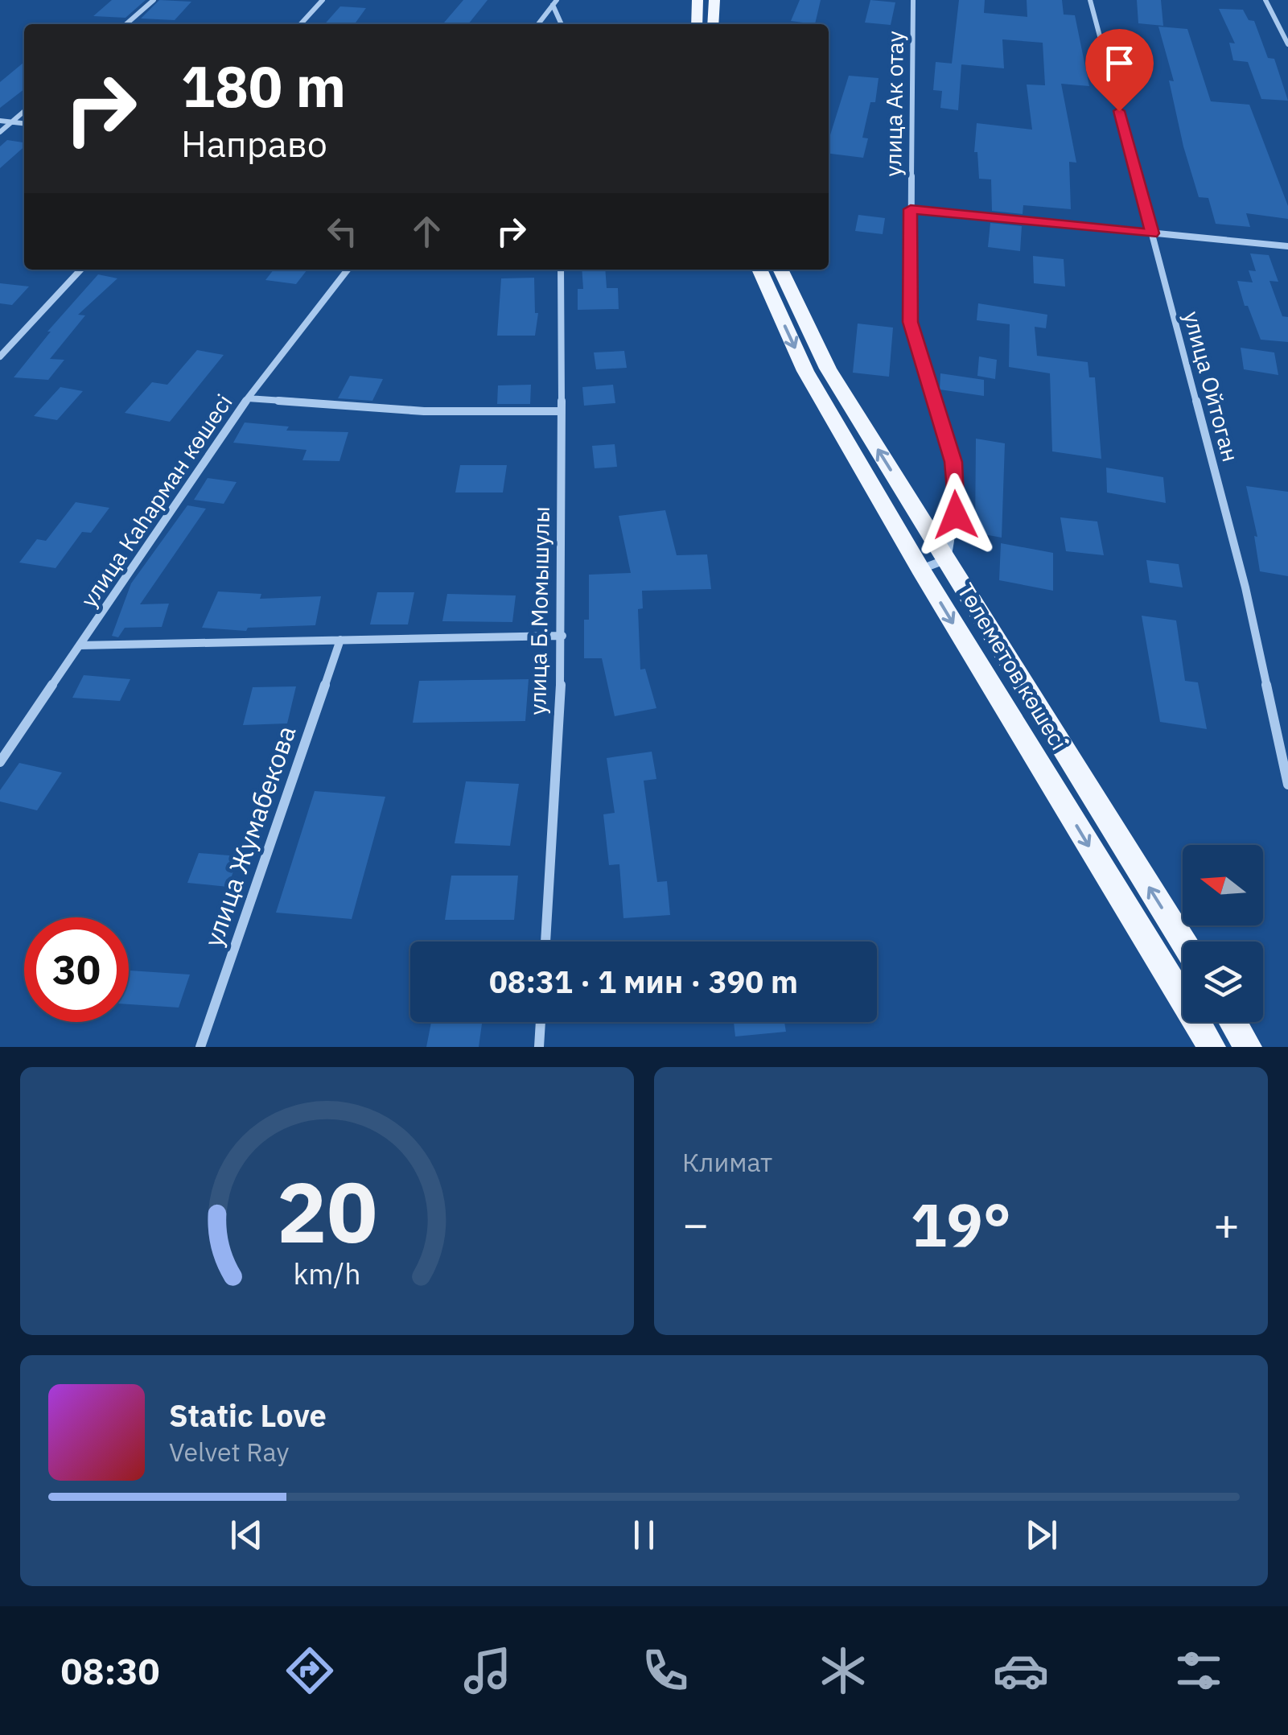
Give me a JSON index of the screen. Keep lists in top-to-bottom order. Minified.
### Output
{"streets":{"main road":["Төлеметов көшесі"],"street":["улица Ак отау","улица Ойтоган","улица Каһарман көшесі","улица Б.Момышулы","улица Жумабекова"]},"crossings":[["улица Ак отау","Төлеметов көшесі"]],"north":"left","page":{"turn":["180 m","Направо"],"limit":"30","trip":"08:31 · 1 мин · 390 m","tile":"Климат","heat":["−","19°","+"],"song":["Static Love","Velvet Ray"],"tabs":"08:30","gauge":["20","km/h"]}}
